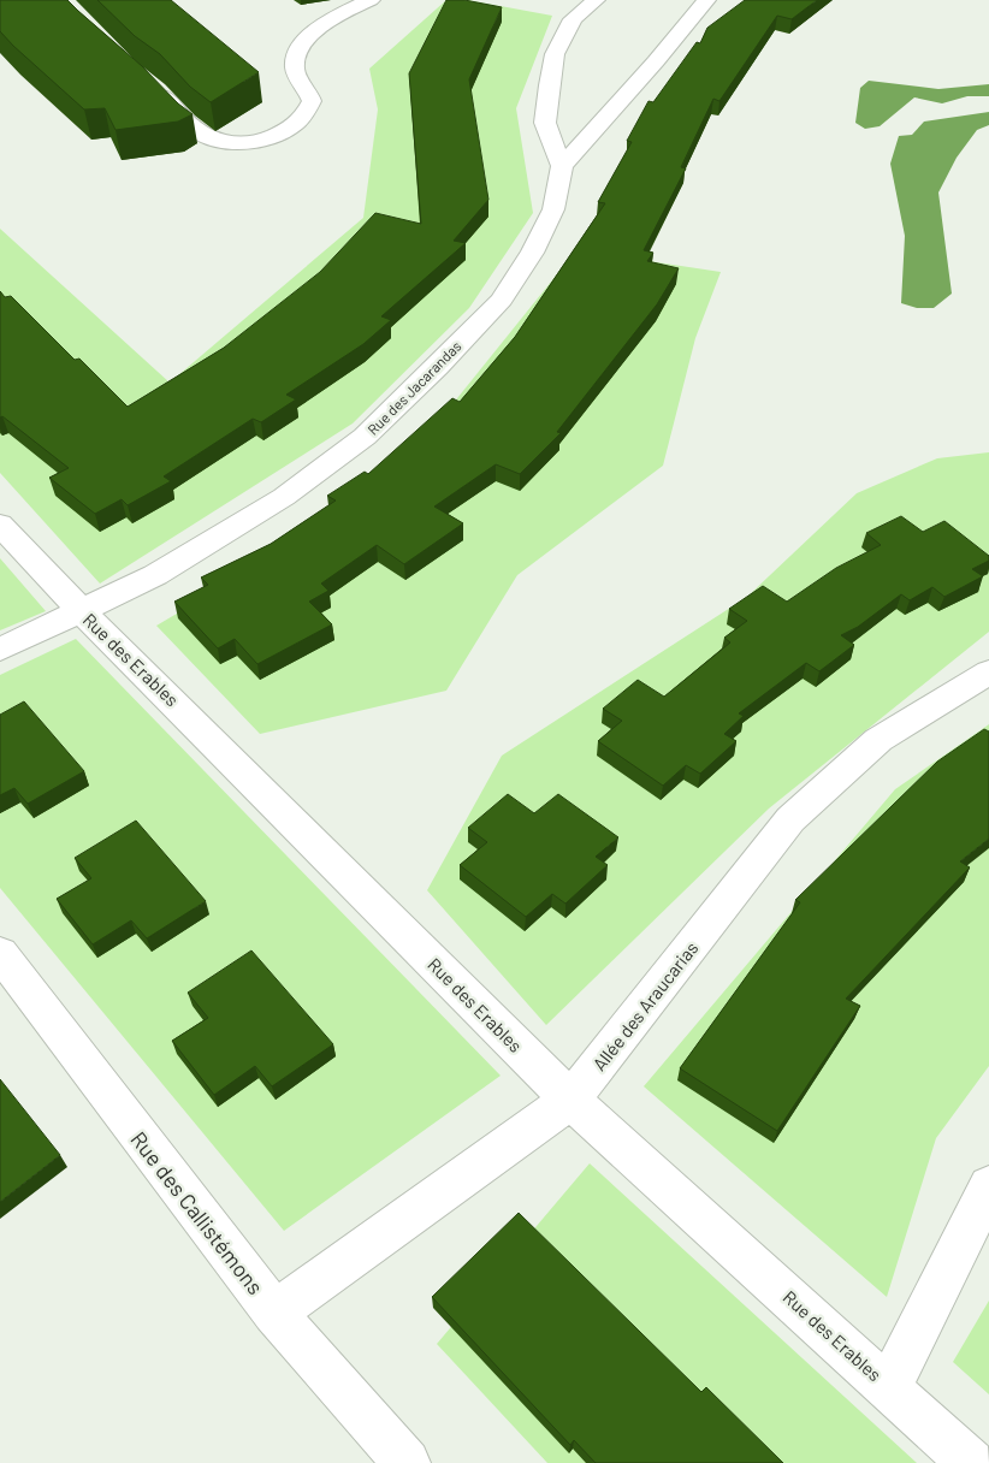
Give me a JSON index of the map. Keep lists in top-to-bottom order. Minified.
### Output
{"streets":{"street":["Rue des Jacarandas","Rue des Erables","Allée des Araucarias","Rue des Callistémons"]},"crossings":[["Rue des Jacarandas","Rue des Erables"],["Rue des Erables","Allée des Araucarias"],["Allée des Araucarias","Rue des Callistémons"]]}
